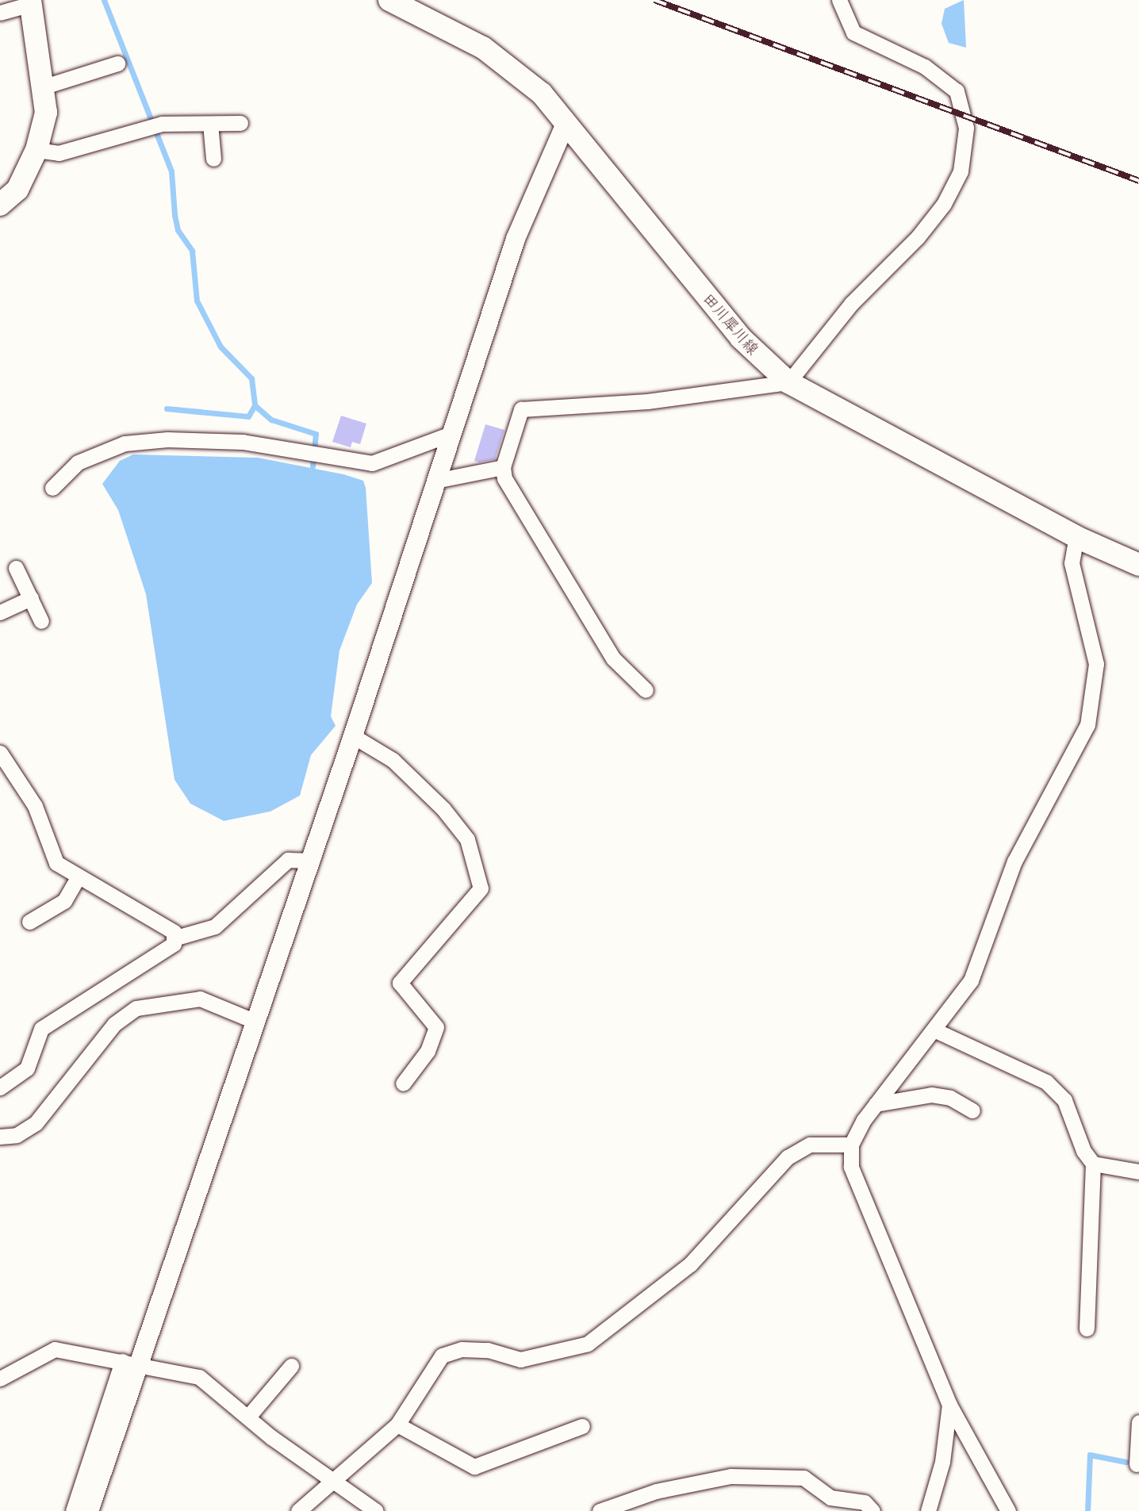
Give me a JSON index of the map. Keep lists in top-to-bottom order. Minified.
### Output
{"streets":{"main road":["田川犀川線"]}}
